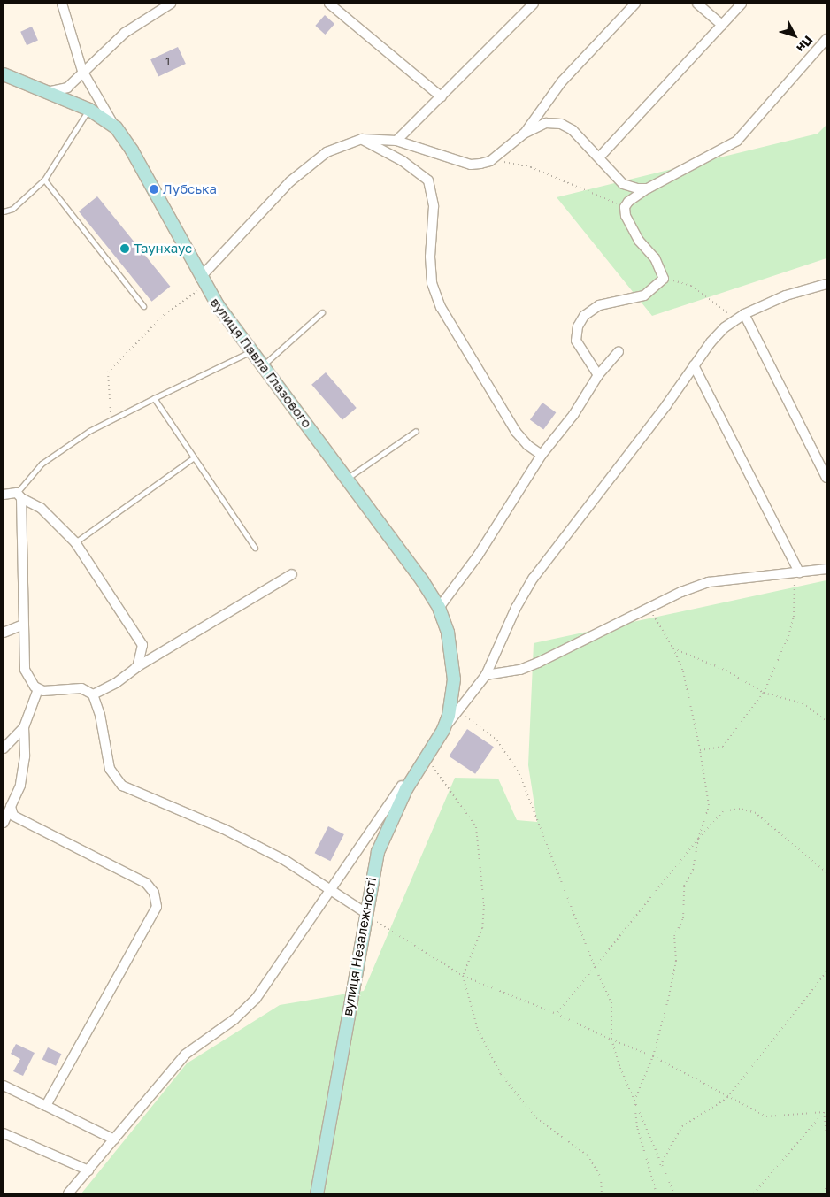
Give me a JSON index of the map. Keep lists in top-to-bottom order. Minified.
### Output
{"streets":{"main road":["вулиця Павла Глазового","вулиця Незалежності"]},"crossings":[["вулиця Павла Глазового","вулиця Незалежності"]],"places":["Лубська","Таунхаус"],"house_numbers":["1"],"north":"bottom right"}
